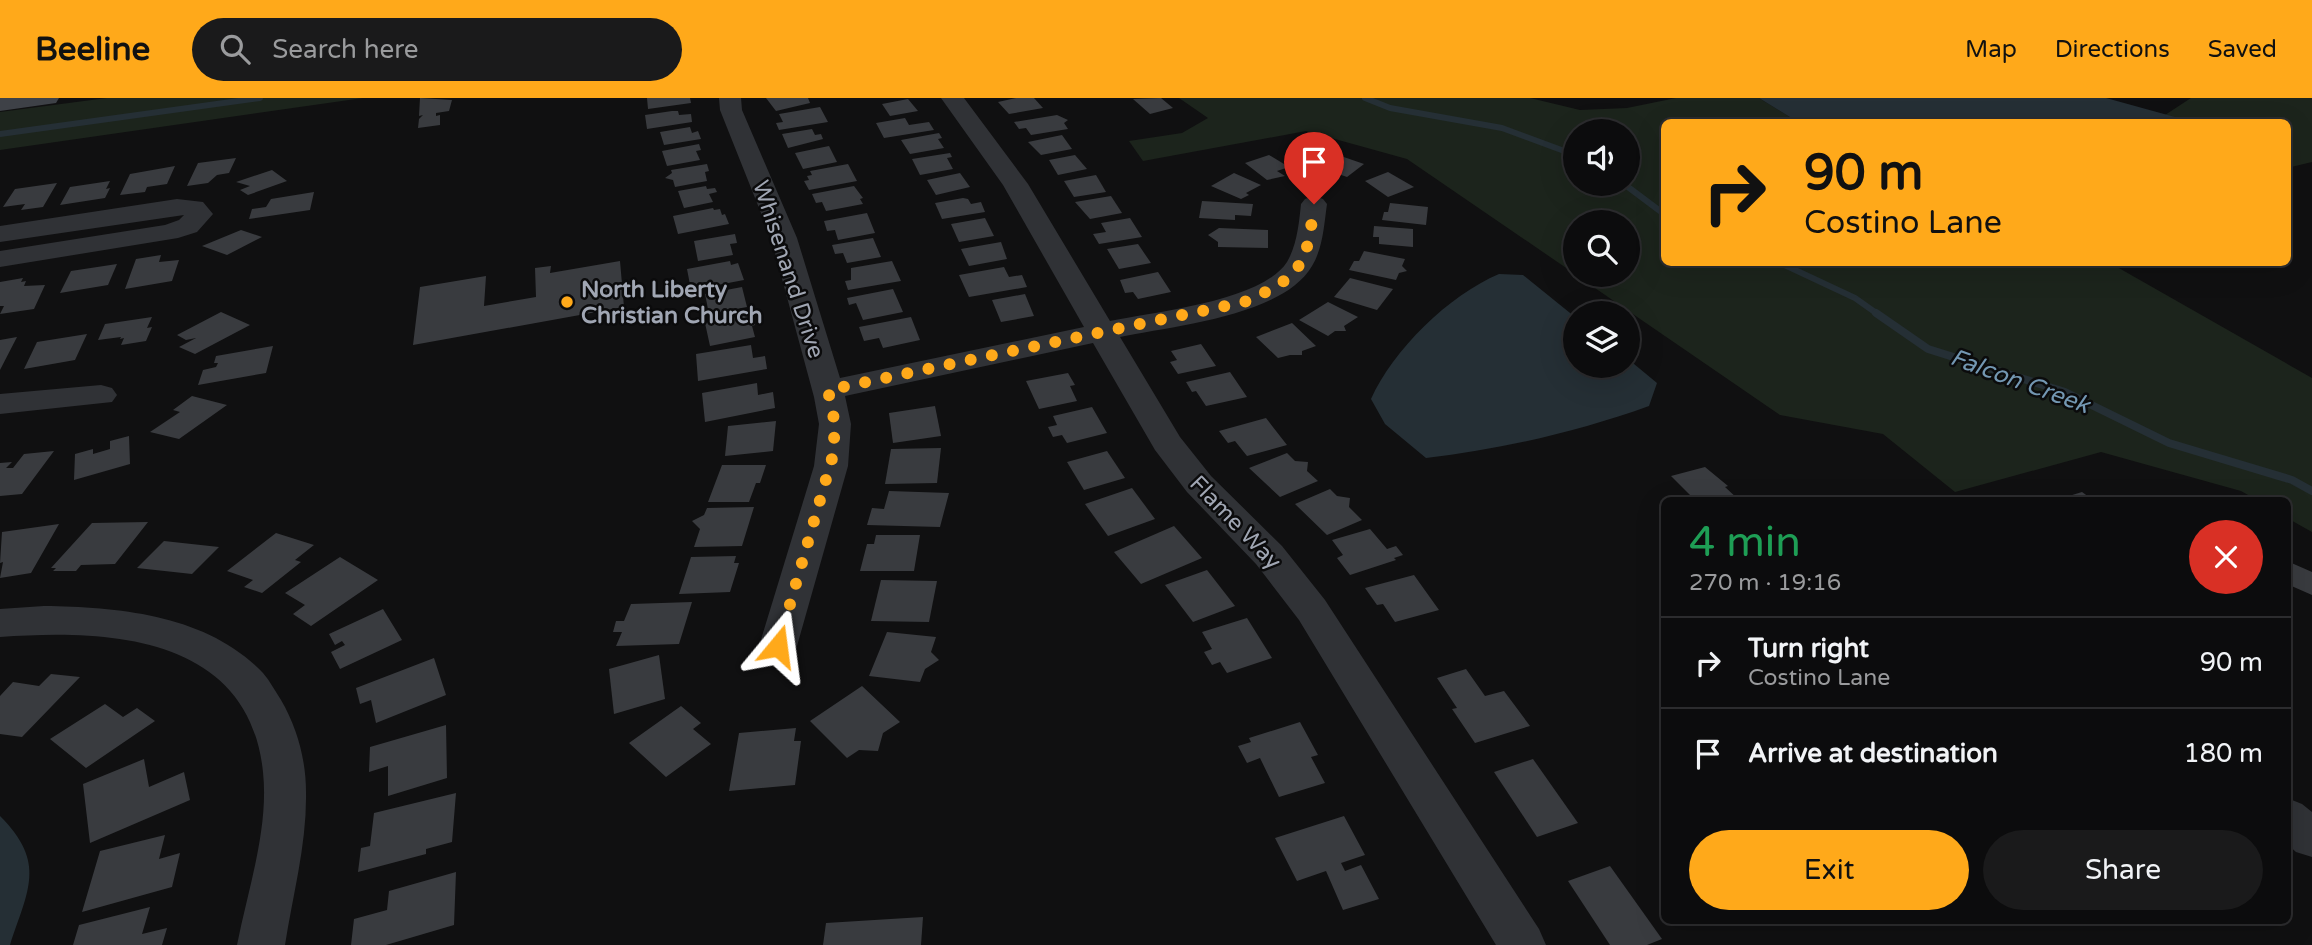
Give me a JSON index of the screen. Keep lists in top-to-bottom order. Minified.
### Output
{"streets":{"street":["Whisenand Drive","Flame Way"]},"water":["Falcon Creek"],"places":["North Liberty Christian Church"],"page":{"header":"Beeline","search":"Search here","nav":["Map","Directions","Saved"],"turn":["90 m","Costino Lane"],"heading":["4 min","270 m · 19:16"],"list":[{"name":"Turn right","note":"Costino Lane","value":"90 m"},{"name":"Arrive at destination","value":"180 m"}],"buttons":["Exit","Share"]}}
